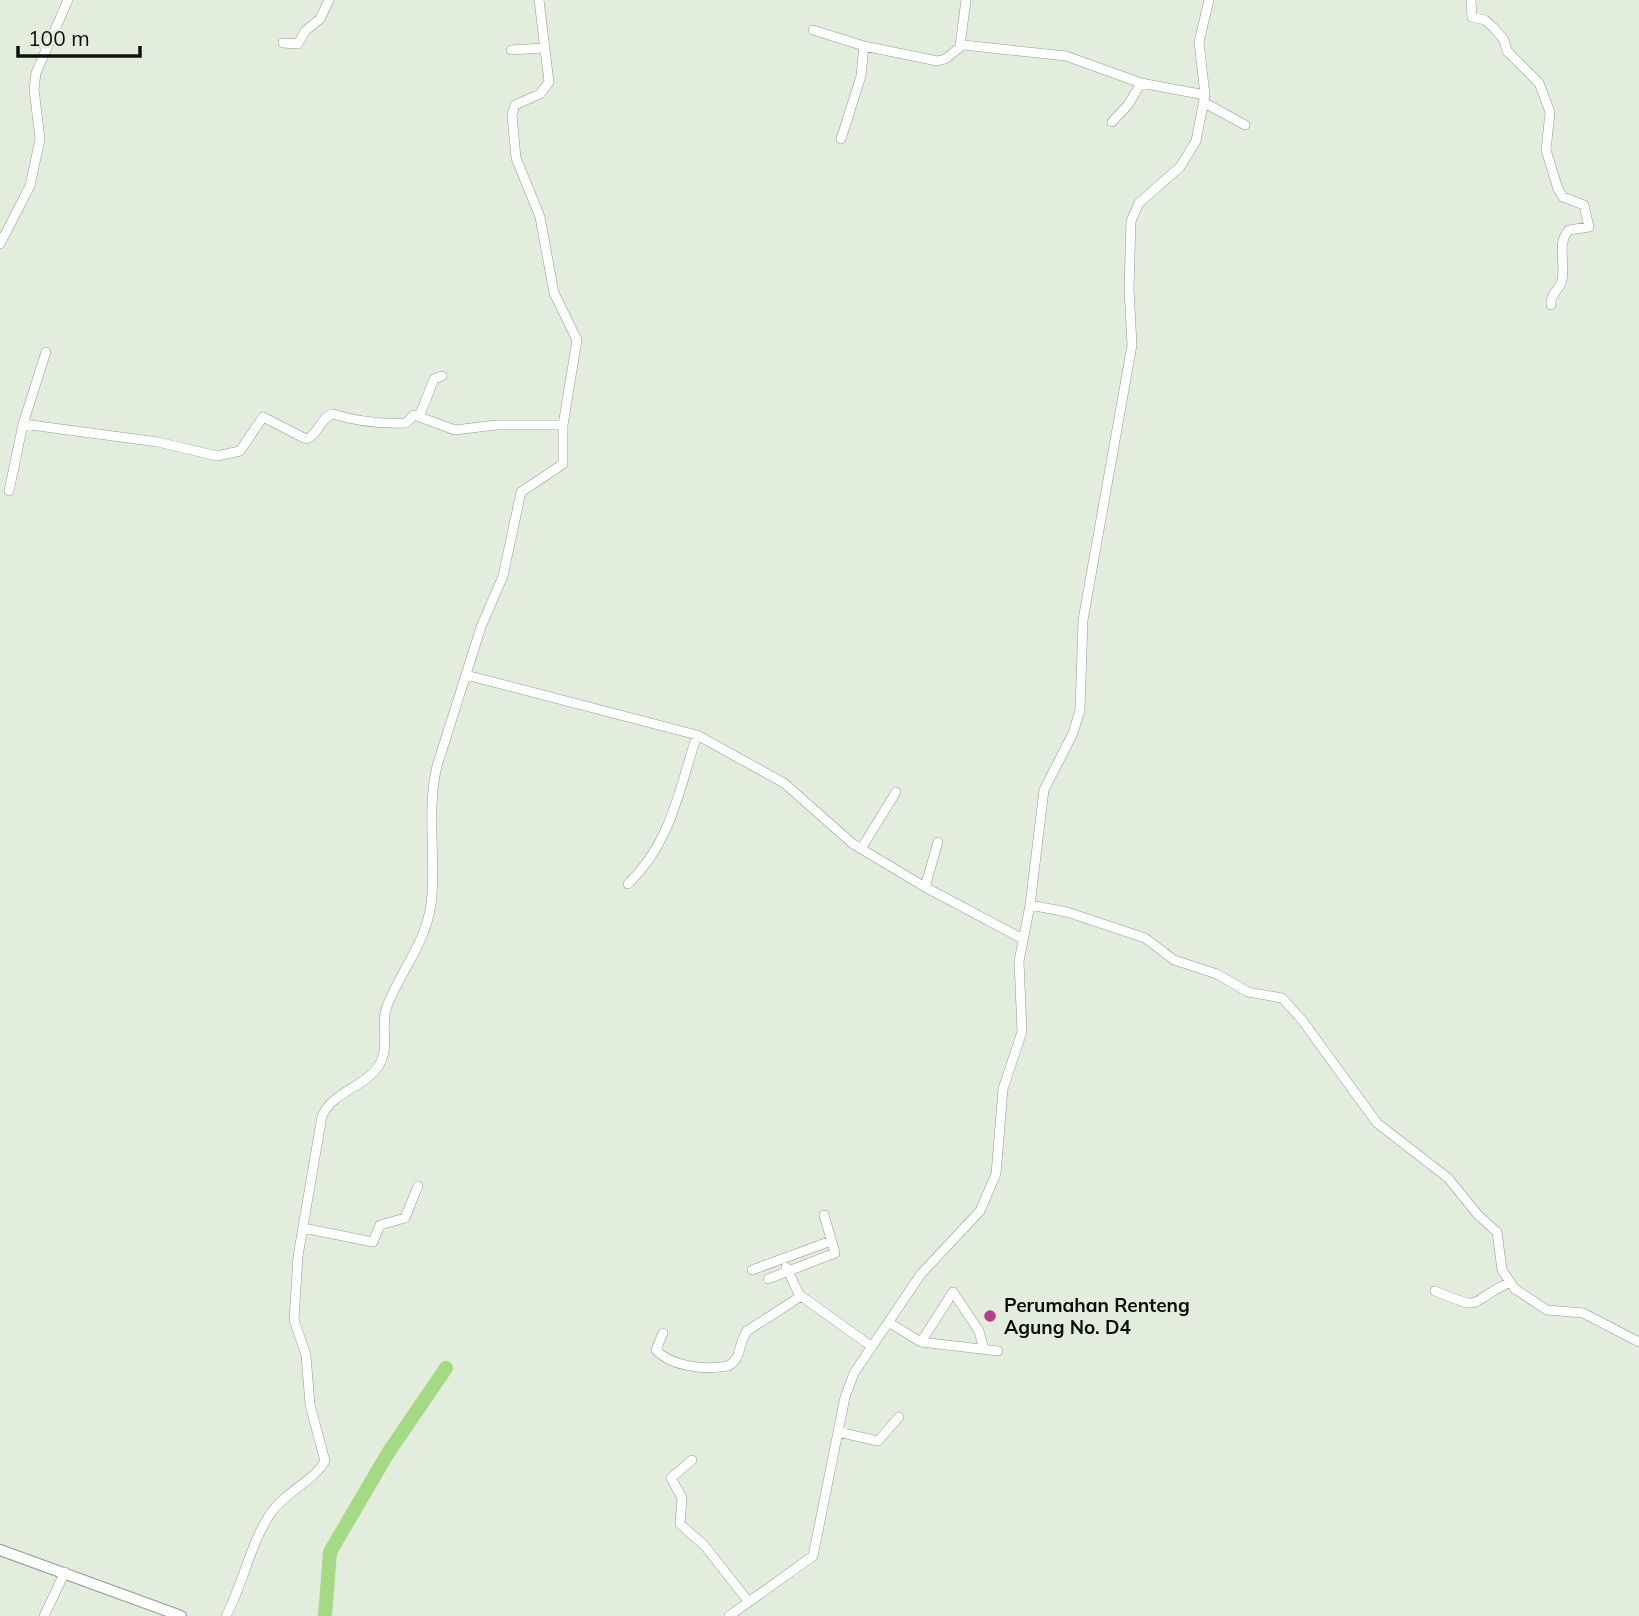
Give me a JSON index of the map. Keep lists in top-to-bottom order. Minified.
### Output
{"places":["Perumahan Renteng Agung No. D4"],"scale_bar":"100 m"}
